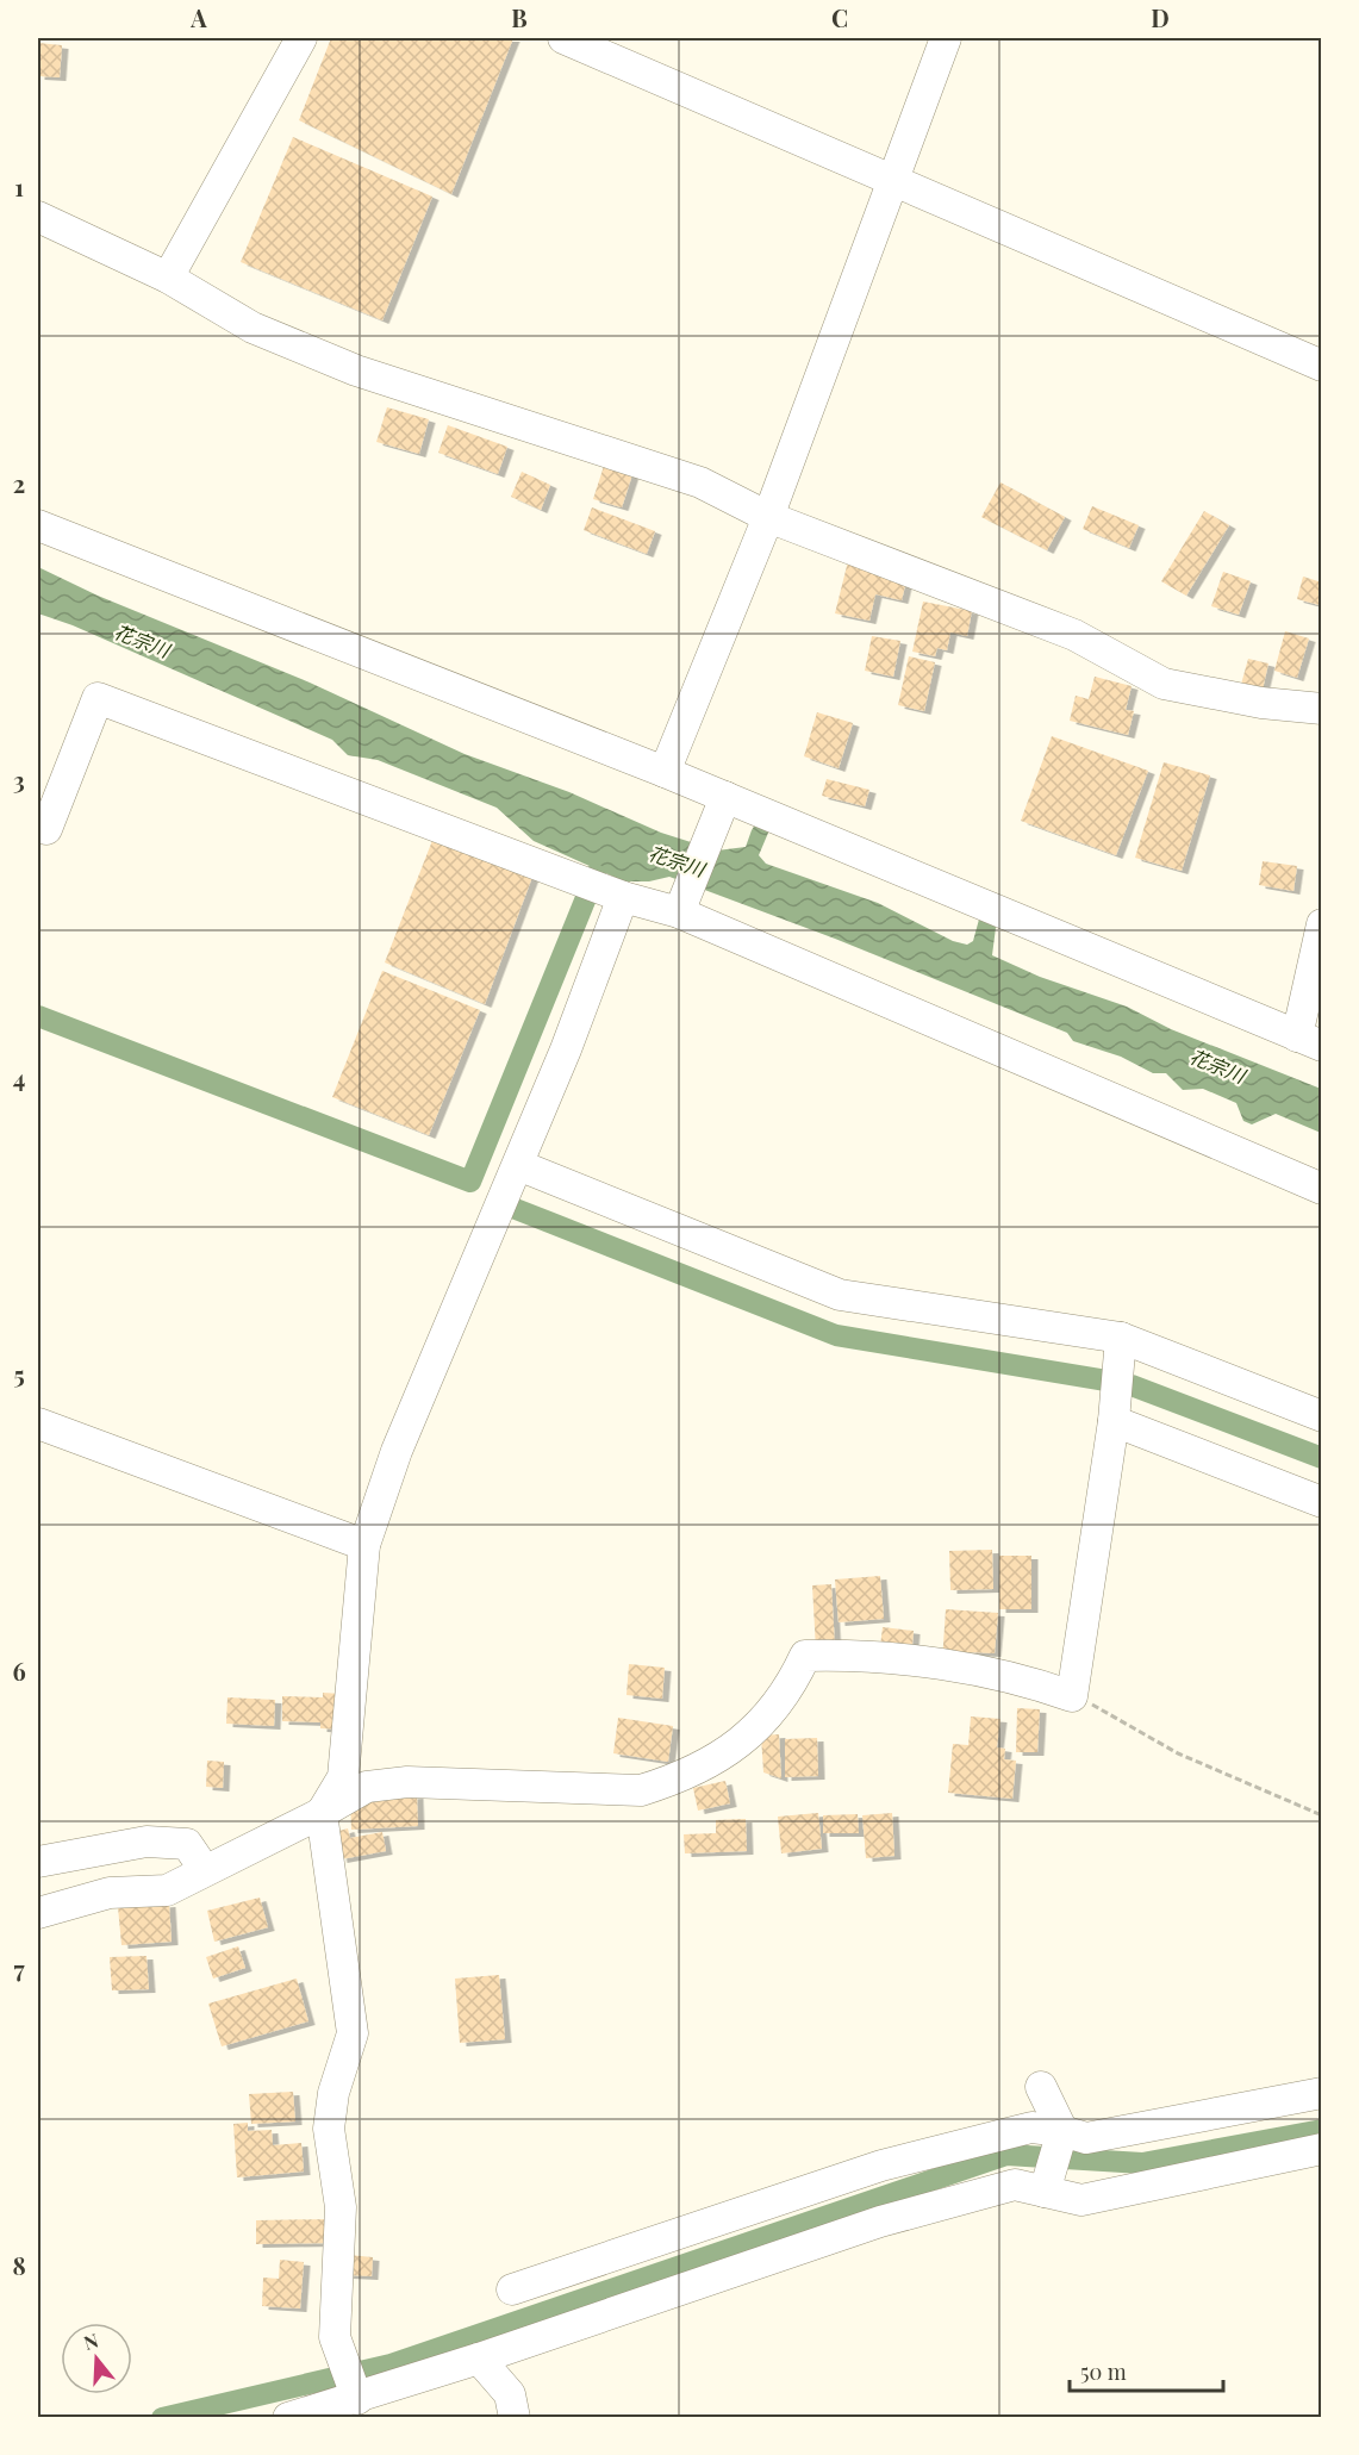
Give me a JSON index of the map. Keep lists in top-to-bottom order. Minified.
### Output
{"water":["花宗川"],"scale_bar":"50 m","north":"top","grid":{"columns":["A","B","C","D"],"rows":["1","2","3","4","5","6","7","8"]}}
